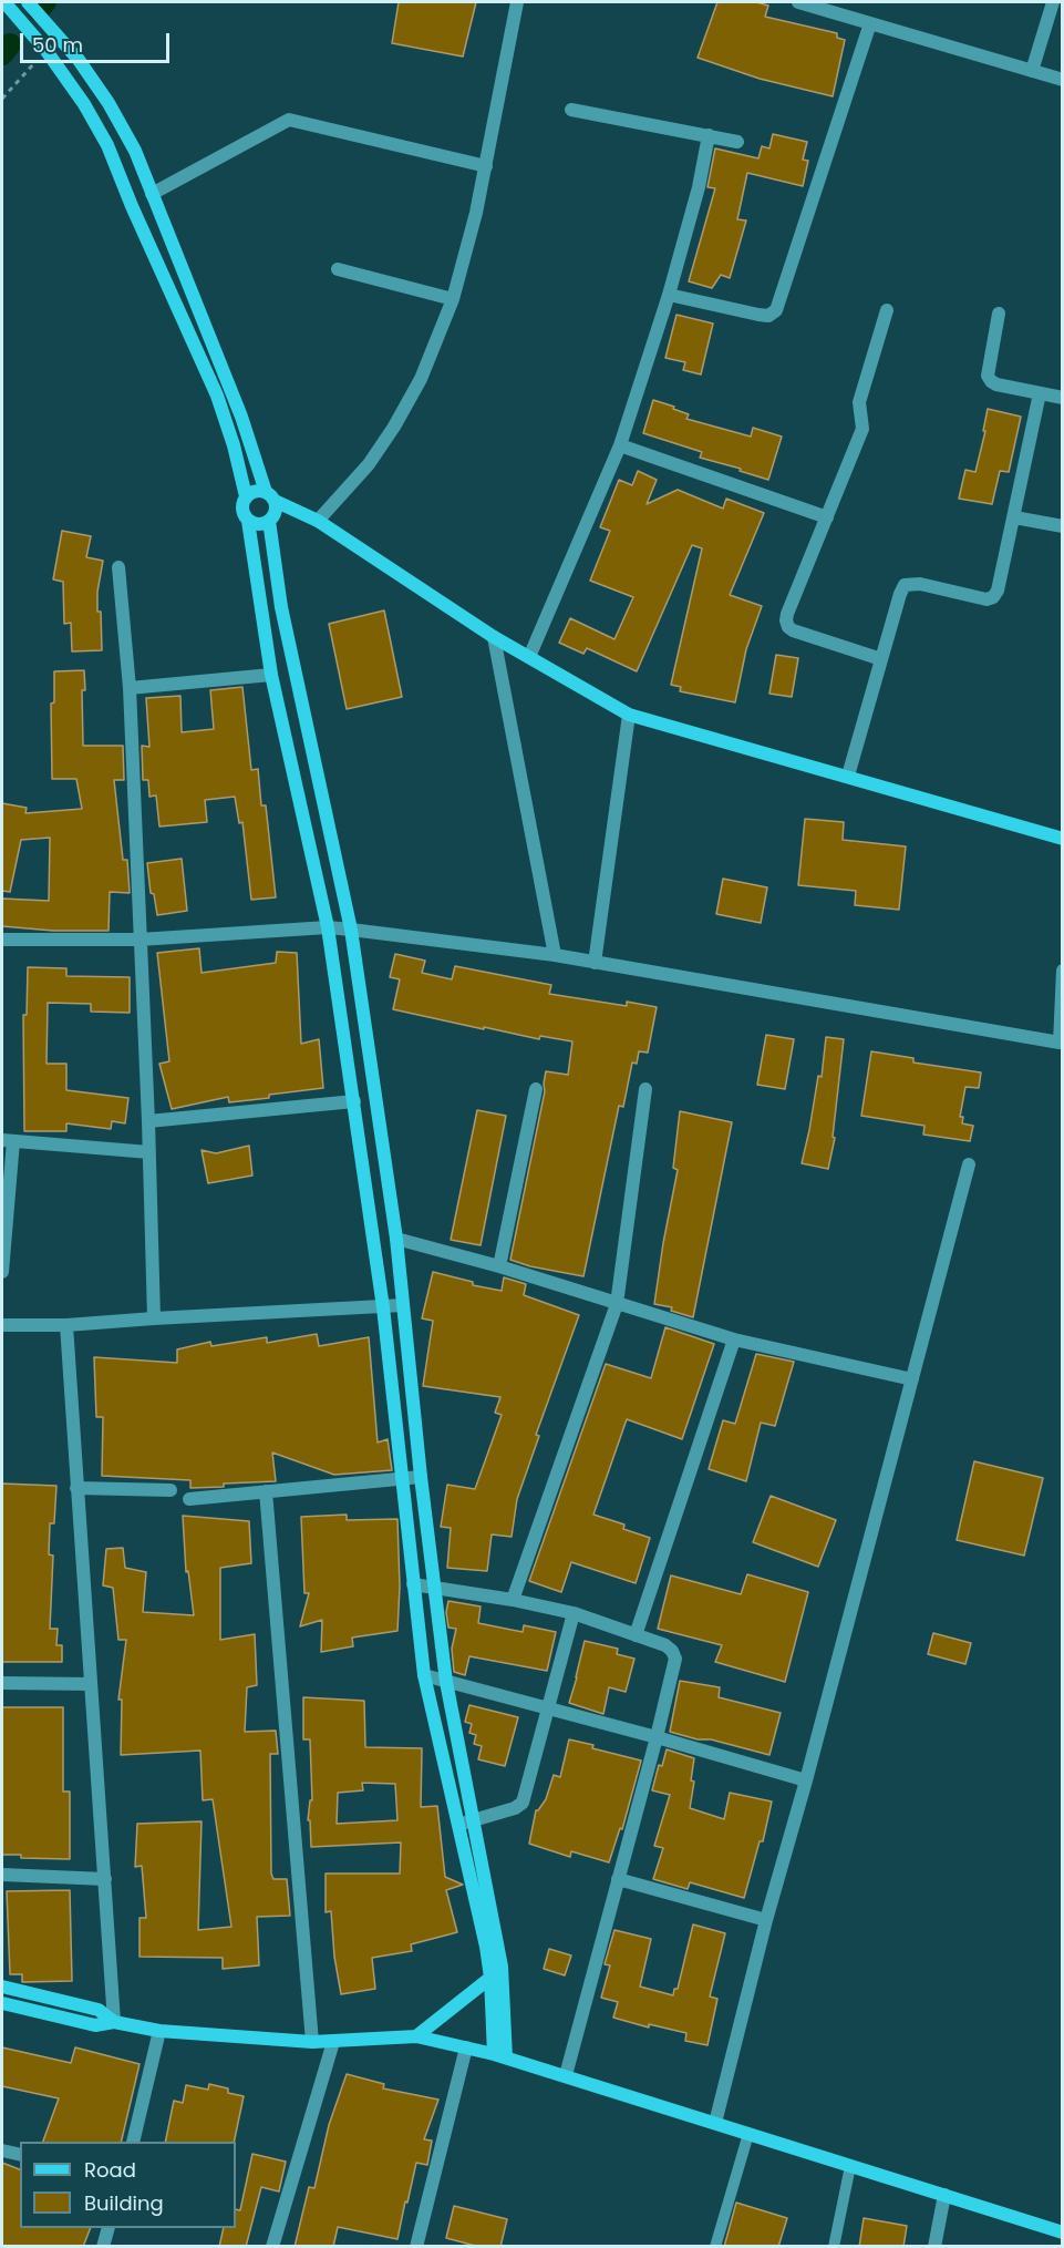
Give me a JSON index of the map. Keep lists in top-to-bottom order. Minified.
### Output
{"legend":["Road","Building"],"scale_bar":"50 m"}
